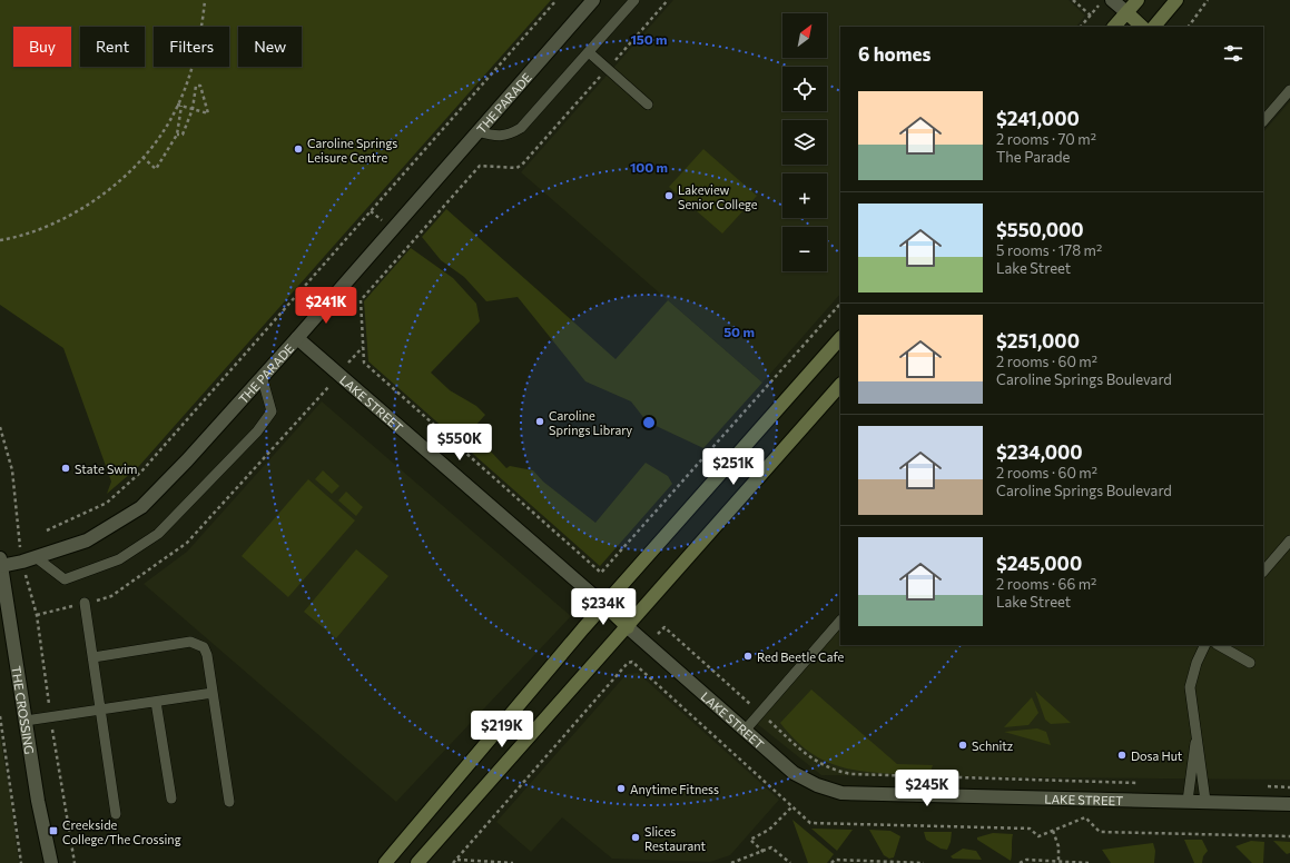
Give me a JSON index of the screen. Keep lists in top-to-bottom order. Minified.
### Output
{"streets":{"main road":["LAKE STREET"],"street":["THE PARADE","THE CROSSING"]},"crossings":[["THE PARADE","LAKE STREET"],["THE PARADE","THE CROSSING"]],"places":{"other":["Caroline Springs Leisure Centre","Lakeview Senior College","Caroline Springs Library","State Swim","Red Beetle Cafe","Schnitz","Dosa Hut","Anytime Fitness","Slices Restaurant"],"transit":["Creekside College/The Crossing"]},"north":"top right","page":{"map_buttons":["+","−"],"chip":["Buy","Rent","Filters","New"],"heading":"6 homes","list":[{"name":"$241,000","note":"2 rooms · 70 m² · The Parade"},{"name":"$550,000","note":"5 rooms · 178 m² · Lake Street"},{"name":"$251,000","note":"2 rooms · 60 m² · Caroline Springs Boulevard"},{"name":"$234,000","note":"2 rooms · 60 m² · Caroline Springs Boulevard"},{"name":"$245,000","note":"2 rooms · 66 m² · Lake Street"}],"price":["$241K","$550K","$251K","$234K","$219K","$245K"]},"rings":["150 m","100 m","50 m"]}
